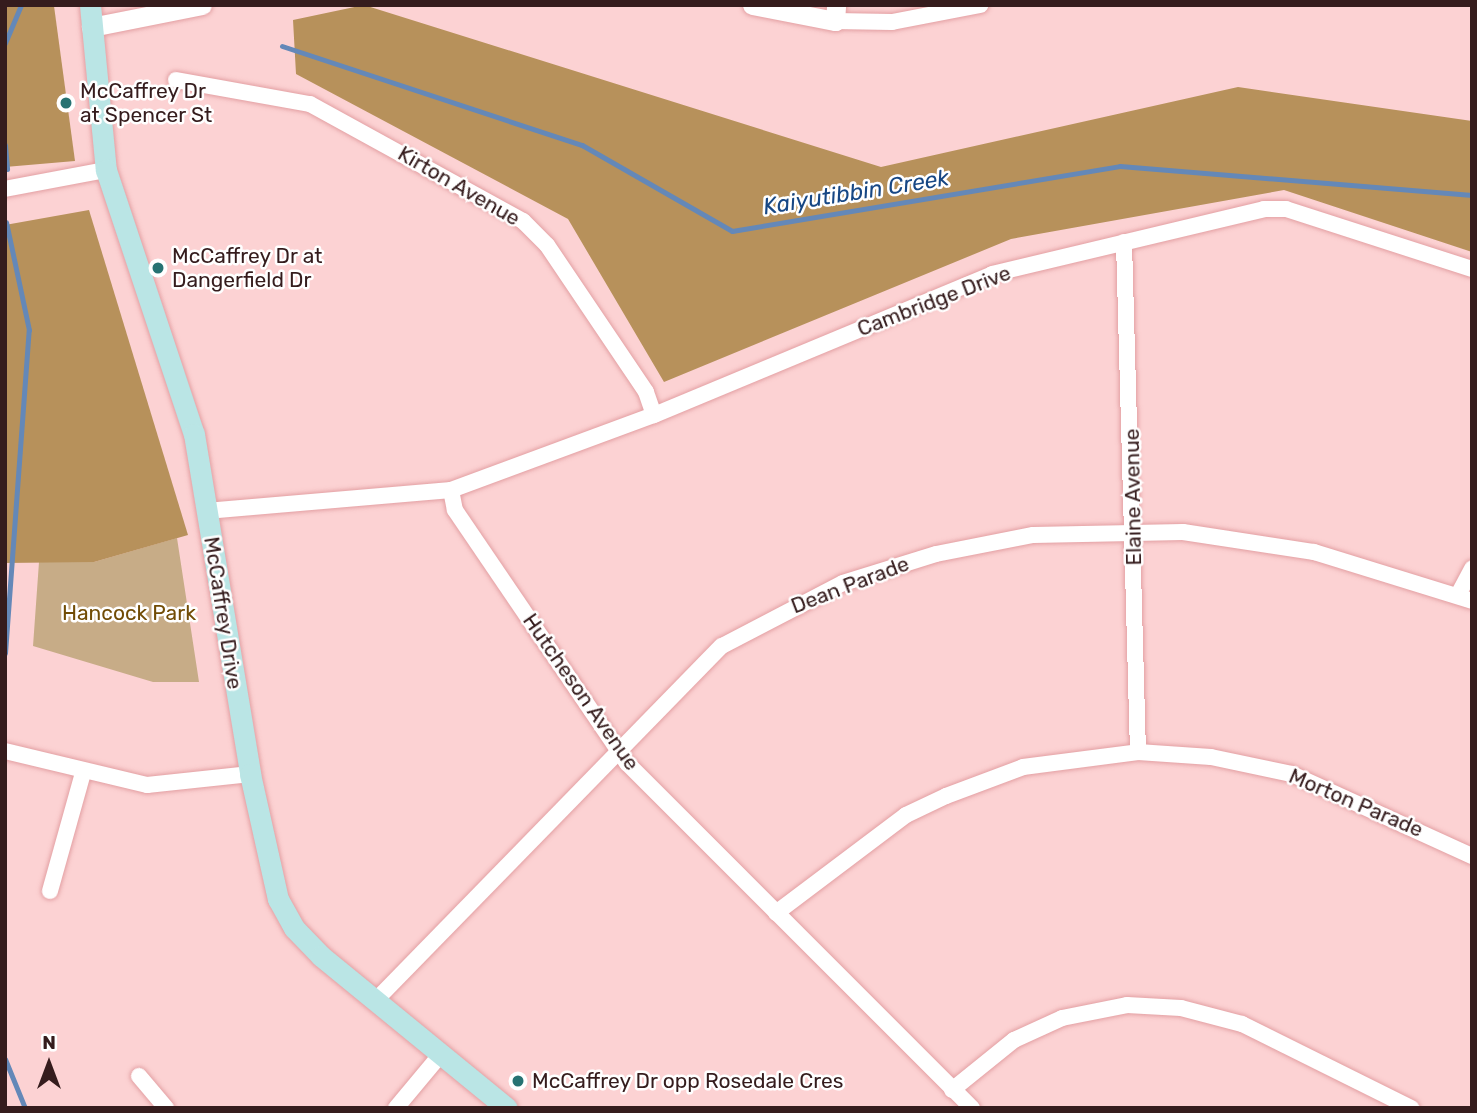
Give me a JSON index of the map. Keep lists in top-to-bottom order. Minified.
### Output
{"streets":{"main road":["McCaffrey Drive"],"street":["Kirton Avenue","Cambridge Drive","Elaine Avenue","Dean Parade","Hutcheson Avenue","Morton Parade"]},"crossings":[["Kirton Avenue","Cambridge Drive"],["Cambridge Drive","Elaine Avenue"],["Cambridge Drive","Hutcheson Avenue"],["Elaine Avenue","Dean Parade"],["Elaine Avenue","Morton Parade"],["Dean Parade","McCaffrey Drive"],["Dean Parade","Hutcheson Avenue"],["Hutcheson Avenue","Morton Parade"]],"water":["Kaiyutibbin Creek"],"parks":["Hancock Park"],"places":["McCaffrey Dr at Spencer St","McCaffrey Dr at Dangerfield Dr","McCaffrey Dr opp Rosedale Cres"],"north":"top"}
